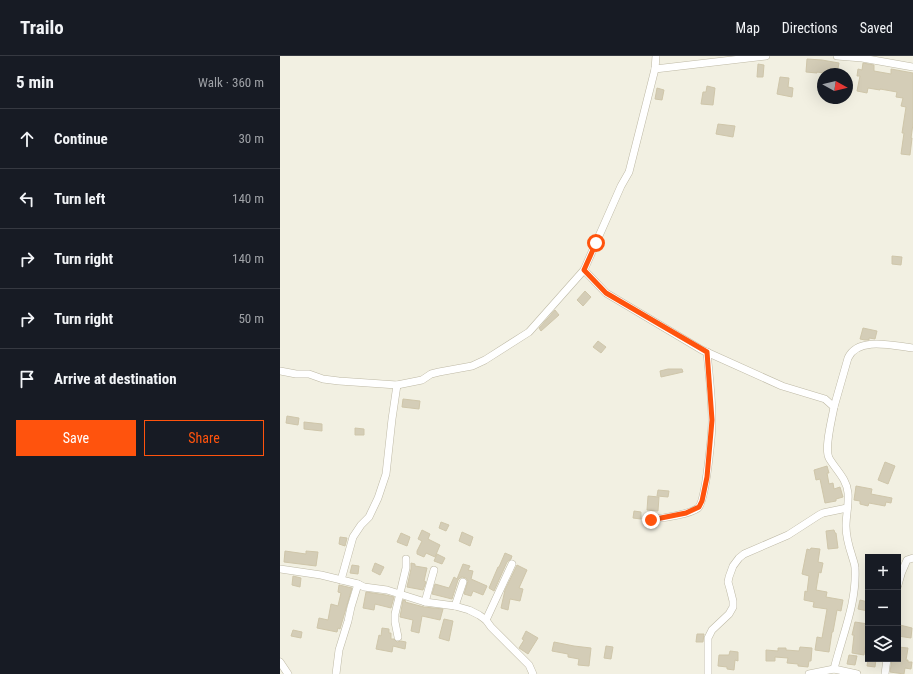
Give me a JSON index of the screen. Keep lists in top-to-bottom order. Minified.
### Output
{"north":"right","page":{"header":"Trailo","nav":["Map","Directions","Saved"],"heading":["5 min","Walk · 360 m"],"list":[["Continue","30 m"],["Turn left","140 m"],["Turn right","140 m"],["Turn right","50 m"],"Arrive at destination"],"buttons":["Save","Share"],"map_buttons":["+","−"]}}
